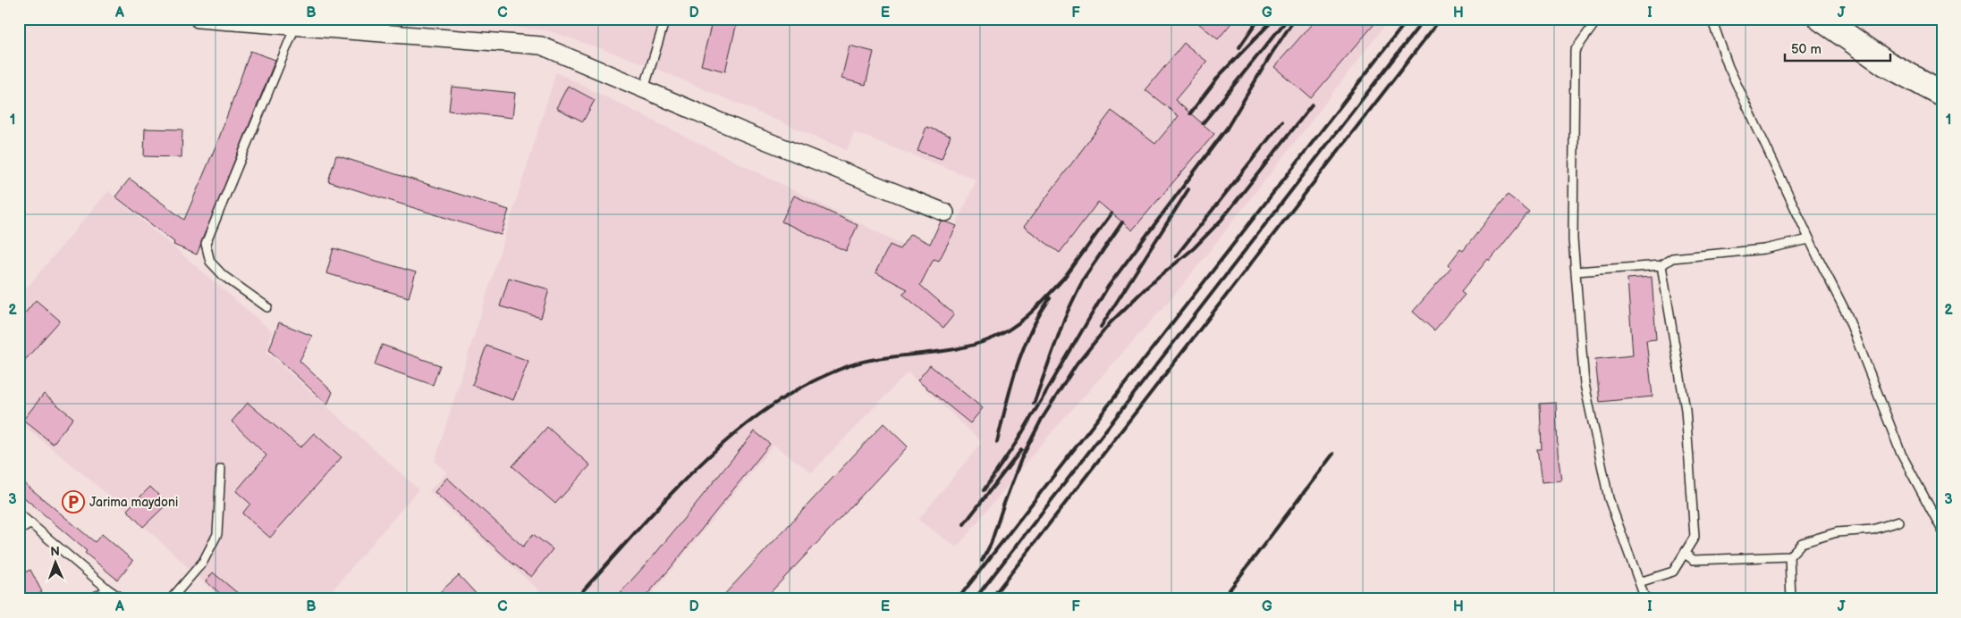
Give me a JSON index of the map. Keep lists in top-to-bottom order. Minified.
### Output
{"places":{"parking":["Jarima maydoni"]},"scale_bar":"50 m","north":"top","grid":{"columns":["A","B","C","D","E","F","G","H","I","J"],"rows":["1","2","3"]}}
